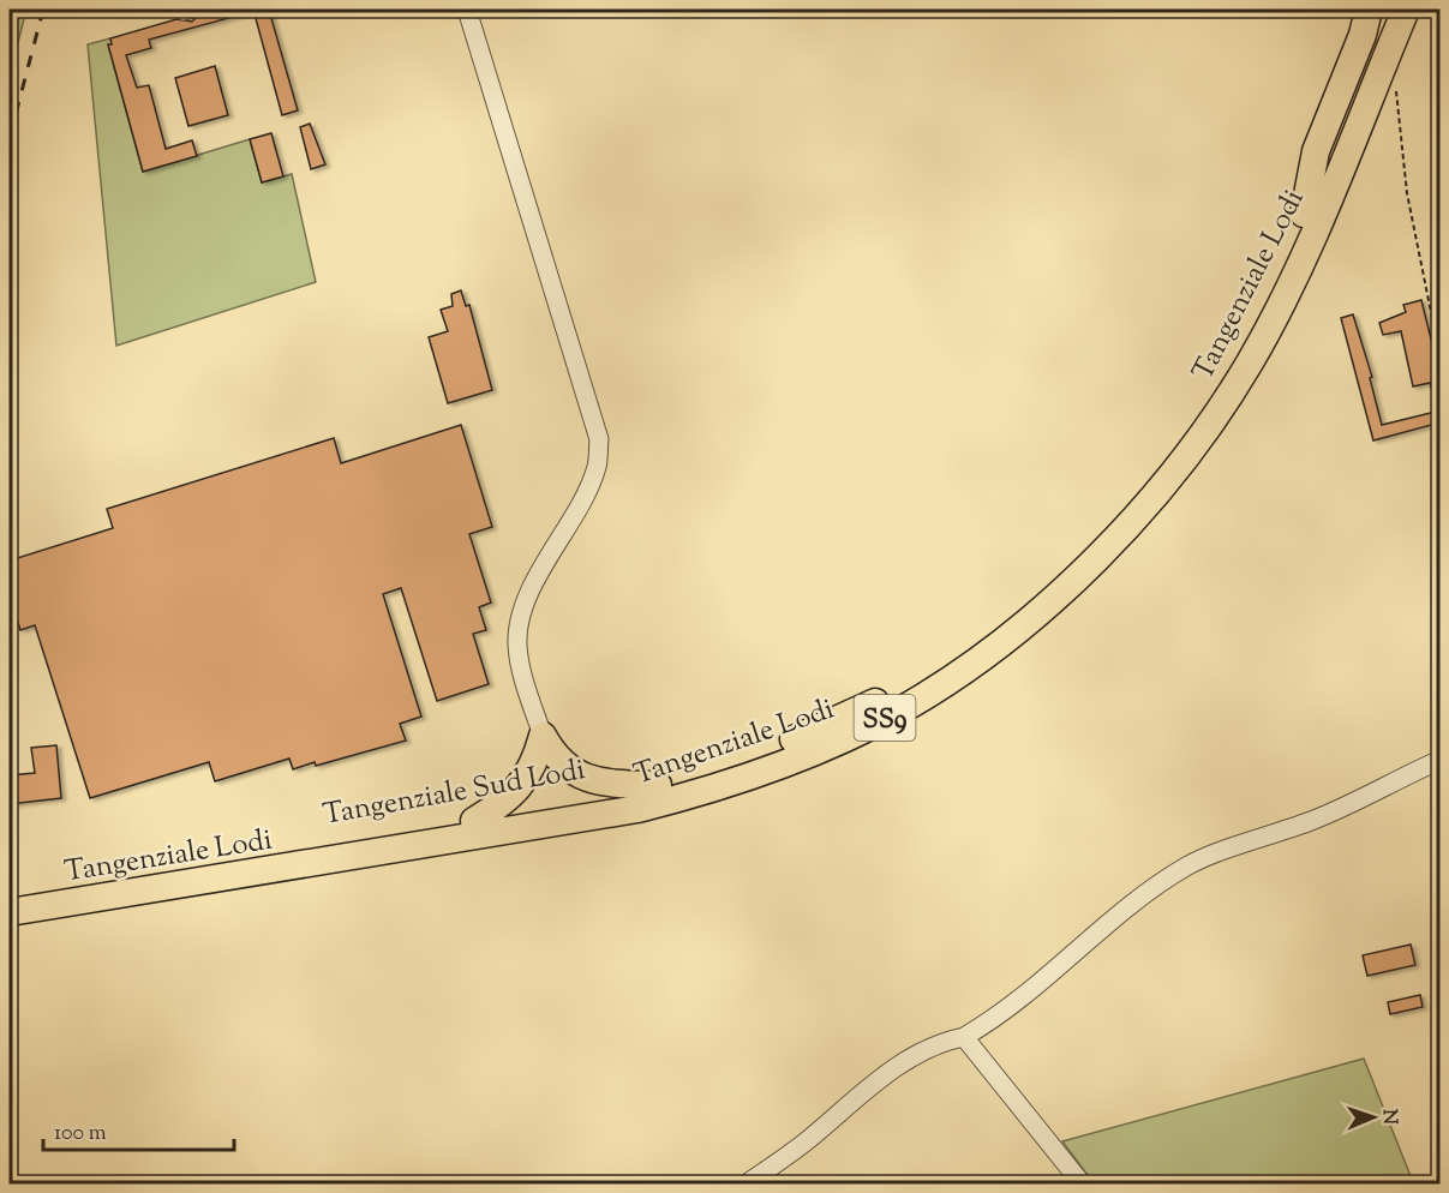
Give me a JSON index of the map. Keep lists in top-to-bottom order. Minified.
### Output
{"streets":{"highway":["Tangenziale Lodi","SS9","Tangenziale Sud Lodi"]},"scale_bar":"100 m","north":"right"}
